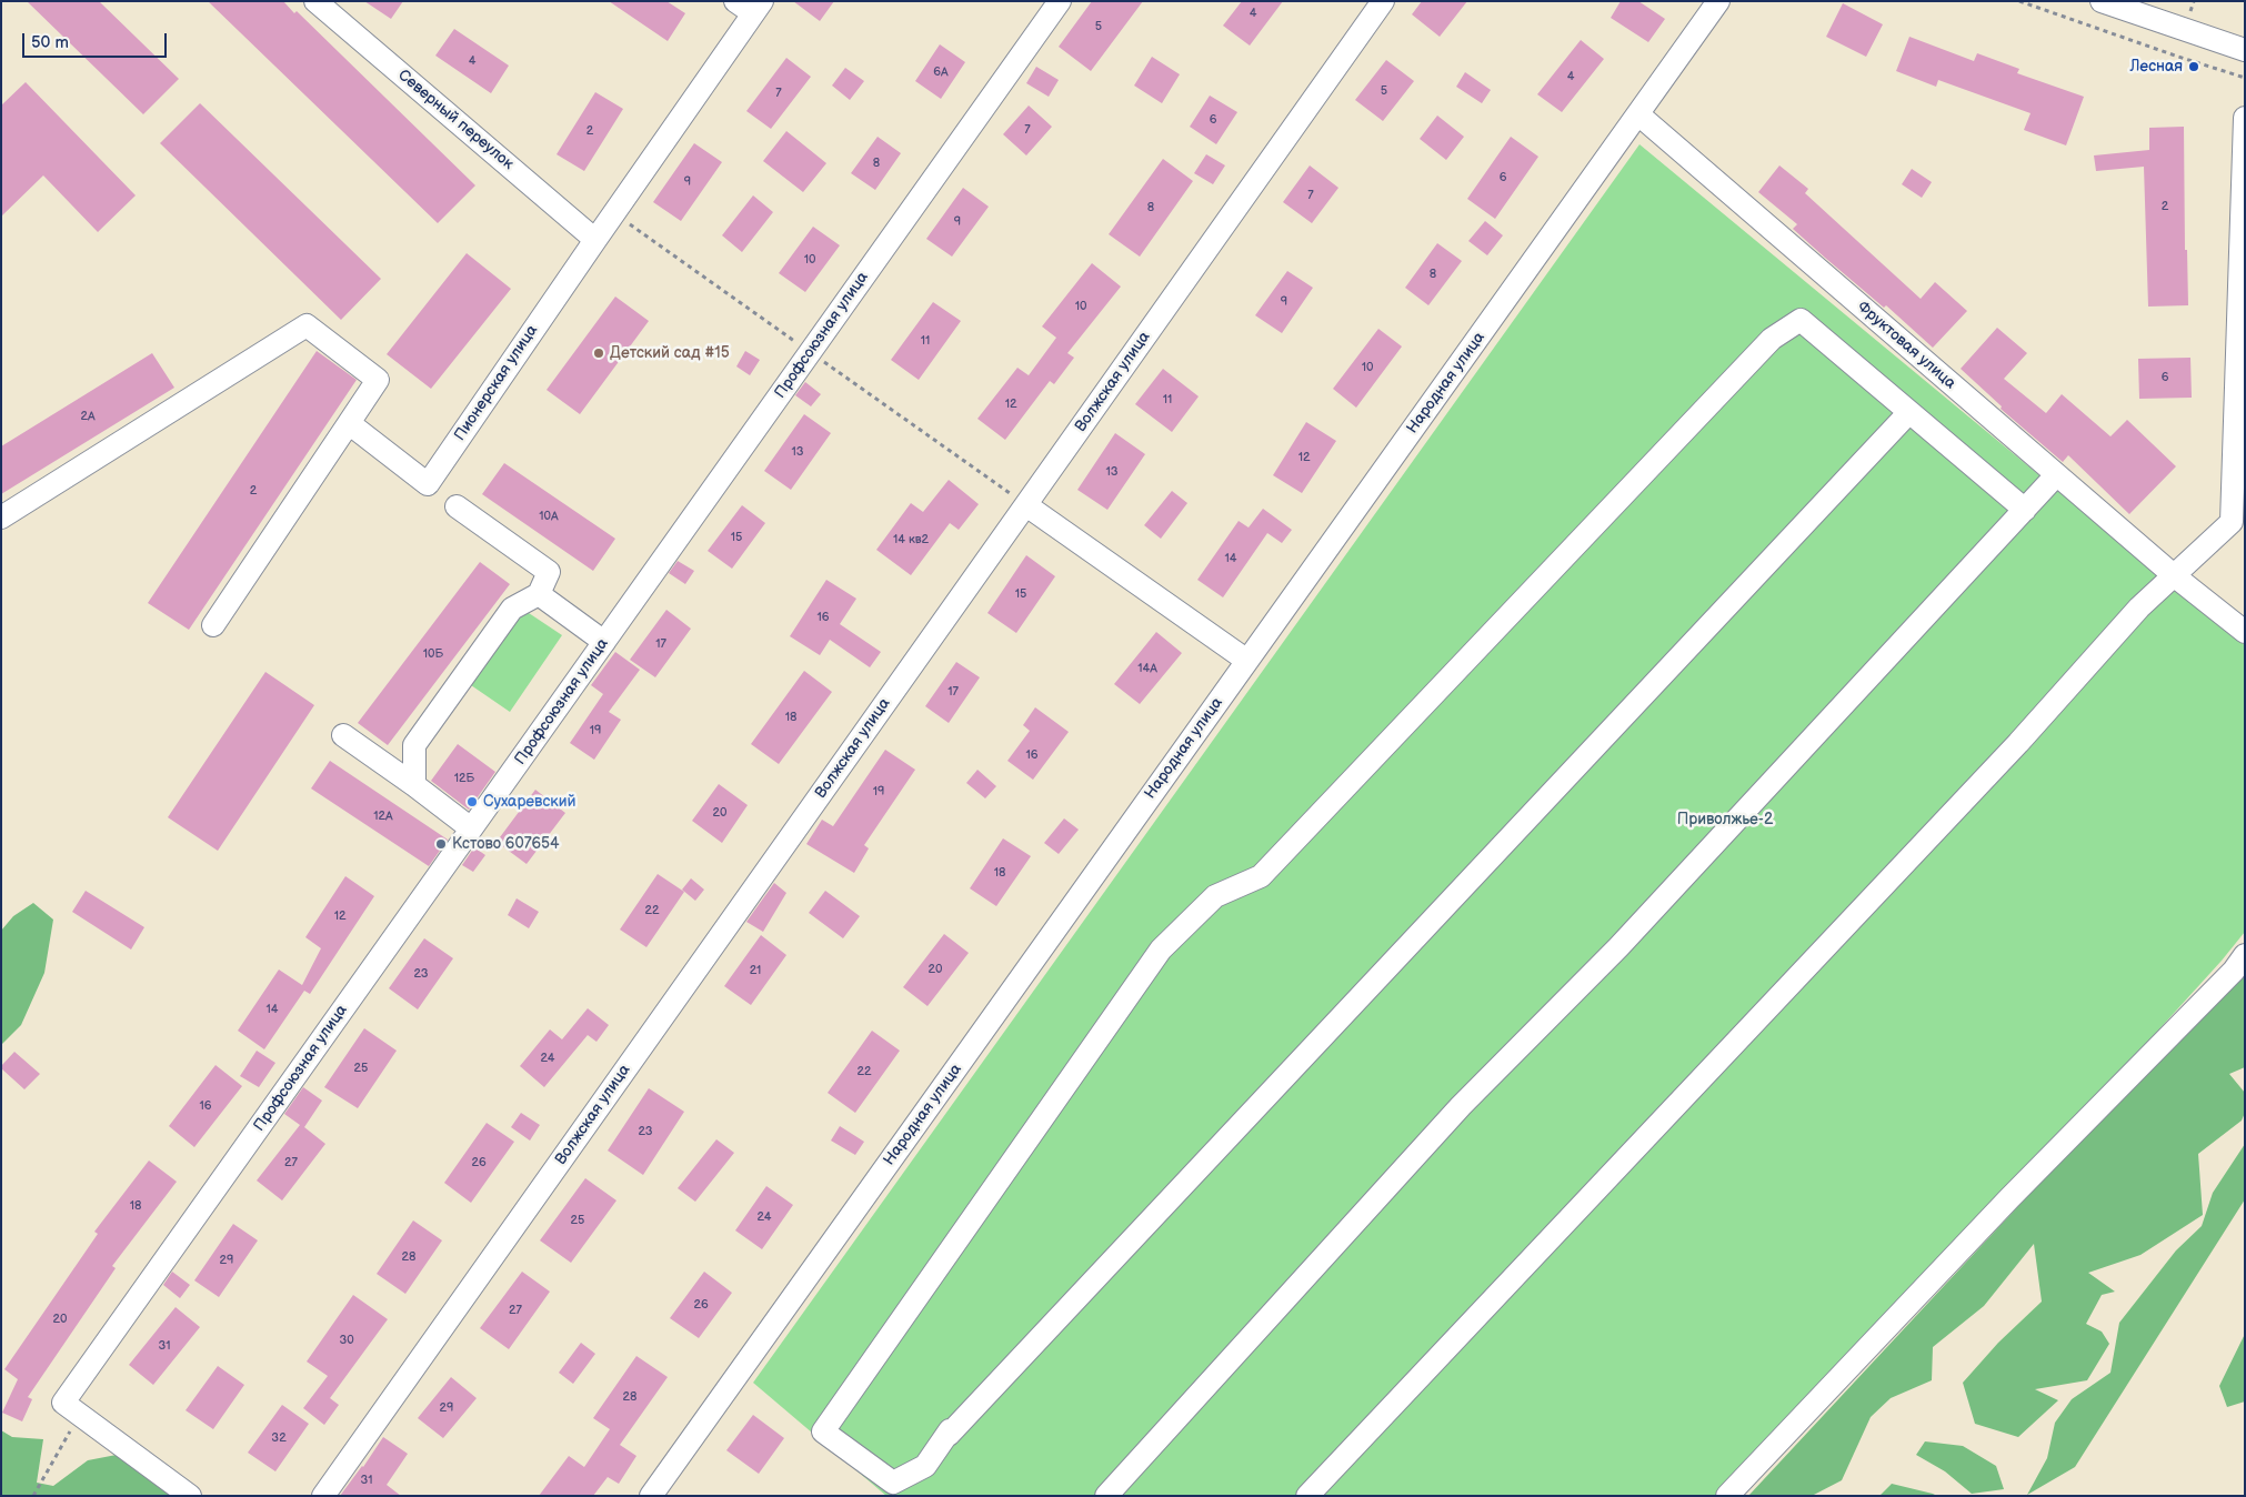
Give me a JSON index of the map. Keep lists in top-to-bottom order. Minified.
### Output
{"streets":{"street":["Северный переулок","Профсоюзная улица","Фруктовая улица","Волжская улица","Пионерская улица","Народная улица"]},"crossings":[["Северный переулок","Пионерская улица"],["Фруктовая улица","Народная улица"]],"parks":["Приволжье-2"],"places":["Лесная","Детский сад #15","Сухаревский","Кстово 607654"],"house_numbers":["4","5","4","6А","4","5","7","6","7","2","8","6","9","7","2","8","9","10","8","9","10","11","10","6","11","12","2А","13","12","13","2","10А","15","14 кв2","14","15","16","17","10Б","14А","17","18","19","16","12Б","19","20","12А","18","22","12","20","21","23","14","24","25","22","16","23","27","26","18","24","25","28","29","26","27","20","30","31","28","29","32","31"],"scale_bar":"50 m"}
